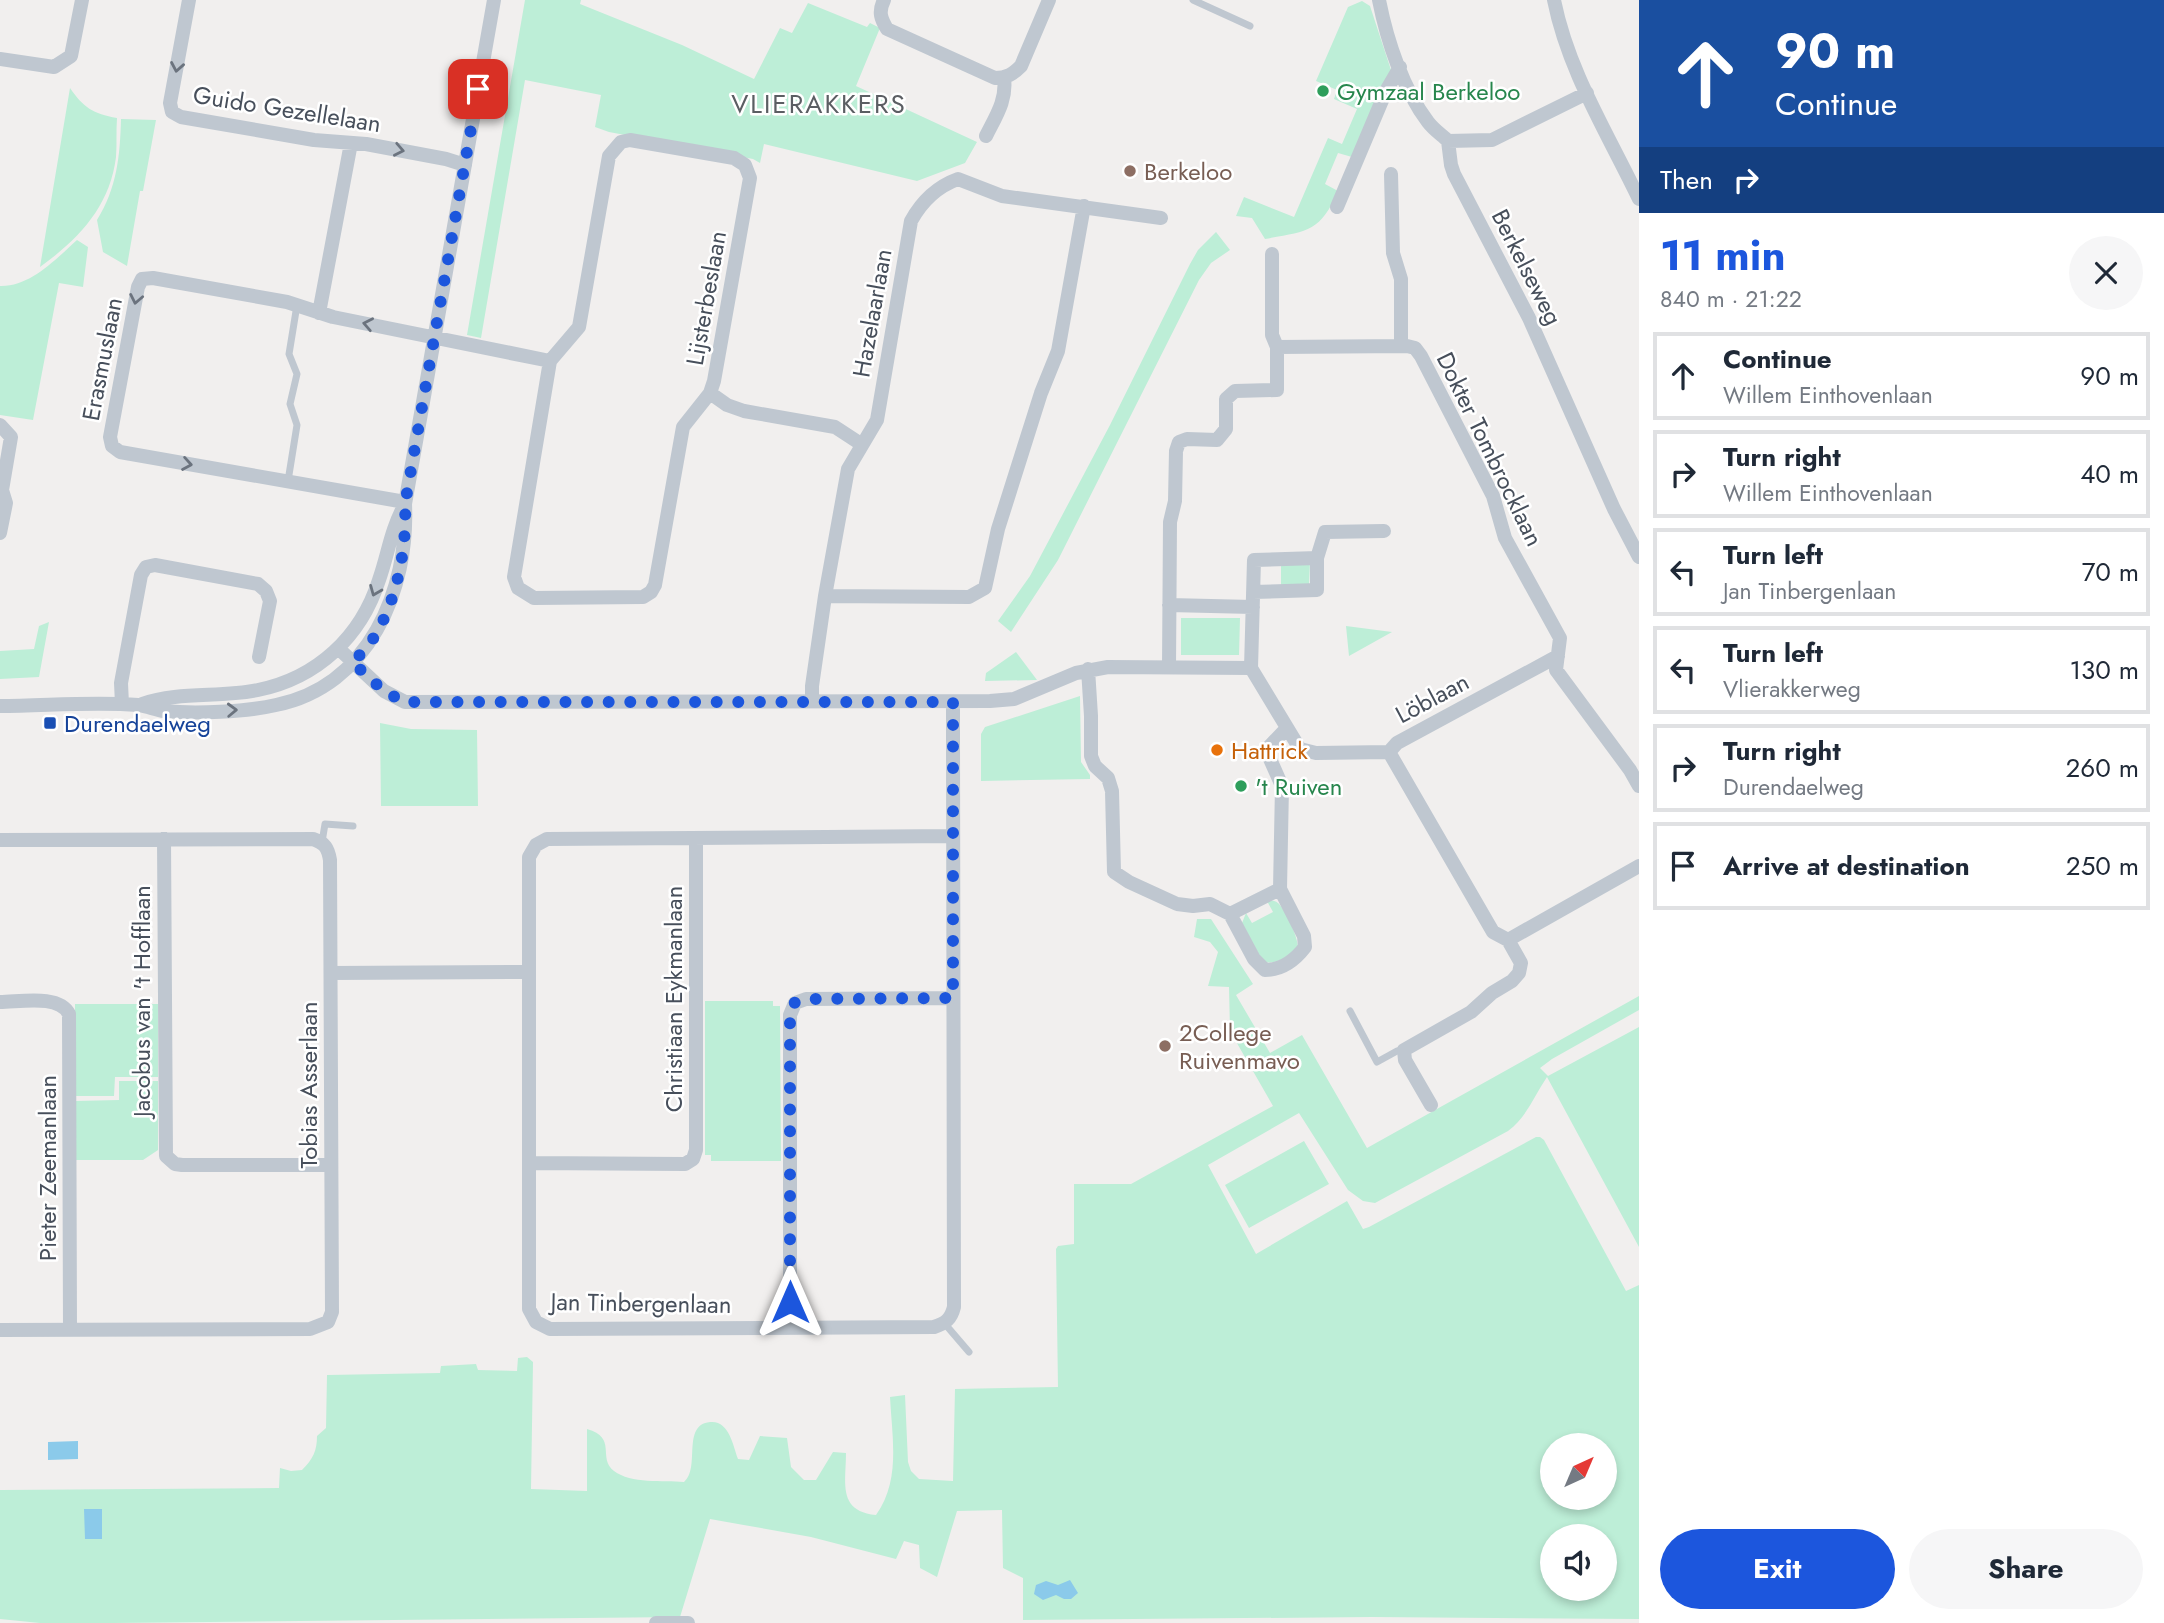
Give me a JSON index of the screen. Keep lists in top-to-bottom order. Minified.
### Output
{"streets":{"street":["Guido Gezellelaan","Berkelseweg","Lijsterbeslaan","Hazelaarlaan","Erasmuslaan","Dokter Tombrocklaan","Löblaan","Christiaan Eykmanlaan","Jacobus van 't Hofflaan","Tobias Asserlaan","Pieter Zeemanlaan","Jan Tinbergenlaan"]},"crossings":[["Dokter Tombrocklaan","Löblaan"],["Christiaan Eykmanlaan","Jan Tinbergenlaan"],["Jacobus van 't Hofflaan","Tobias Asserlaan"],["Tobias Asserlaan","Pieter Zeemanlaan"]],"districts":["VLIERAKKERS"],"places":{"other":["Gymzaal Berkeloo","Berkeloo","Hattrick","'t Ruiven","2College Ruivenmavo"],"transit":["Durendaelweg"]},"north":"top right","page":{"turn":["90 m","Continue"],"then":"Then","heading":["11 min","840 m · 21:22"],"list":[{"name":"Continue","note":"Willem Einthovenlaan","value":"90 m"},{"name":"Turn right","note":"Willem Einthovenlaan","value":"40 m"},{"name":"Turn left","note":"Jan Tinbergenlaan","value":"70 m"},{"name":"Turn left","note":"Vlierakkerweg","value":"130 m"},{"name":"Turn right","note":"Durendaelweg","value":"260 m"},{"name":"Arrive at destination","value":"250 m"}],"buttons":["Exit","Share"]}}
